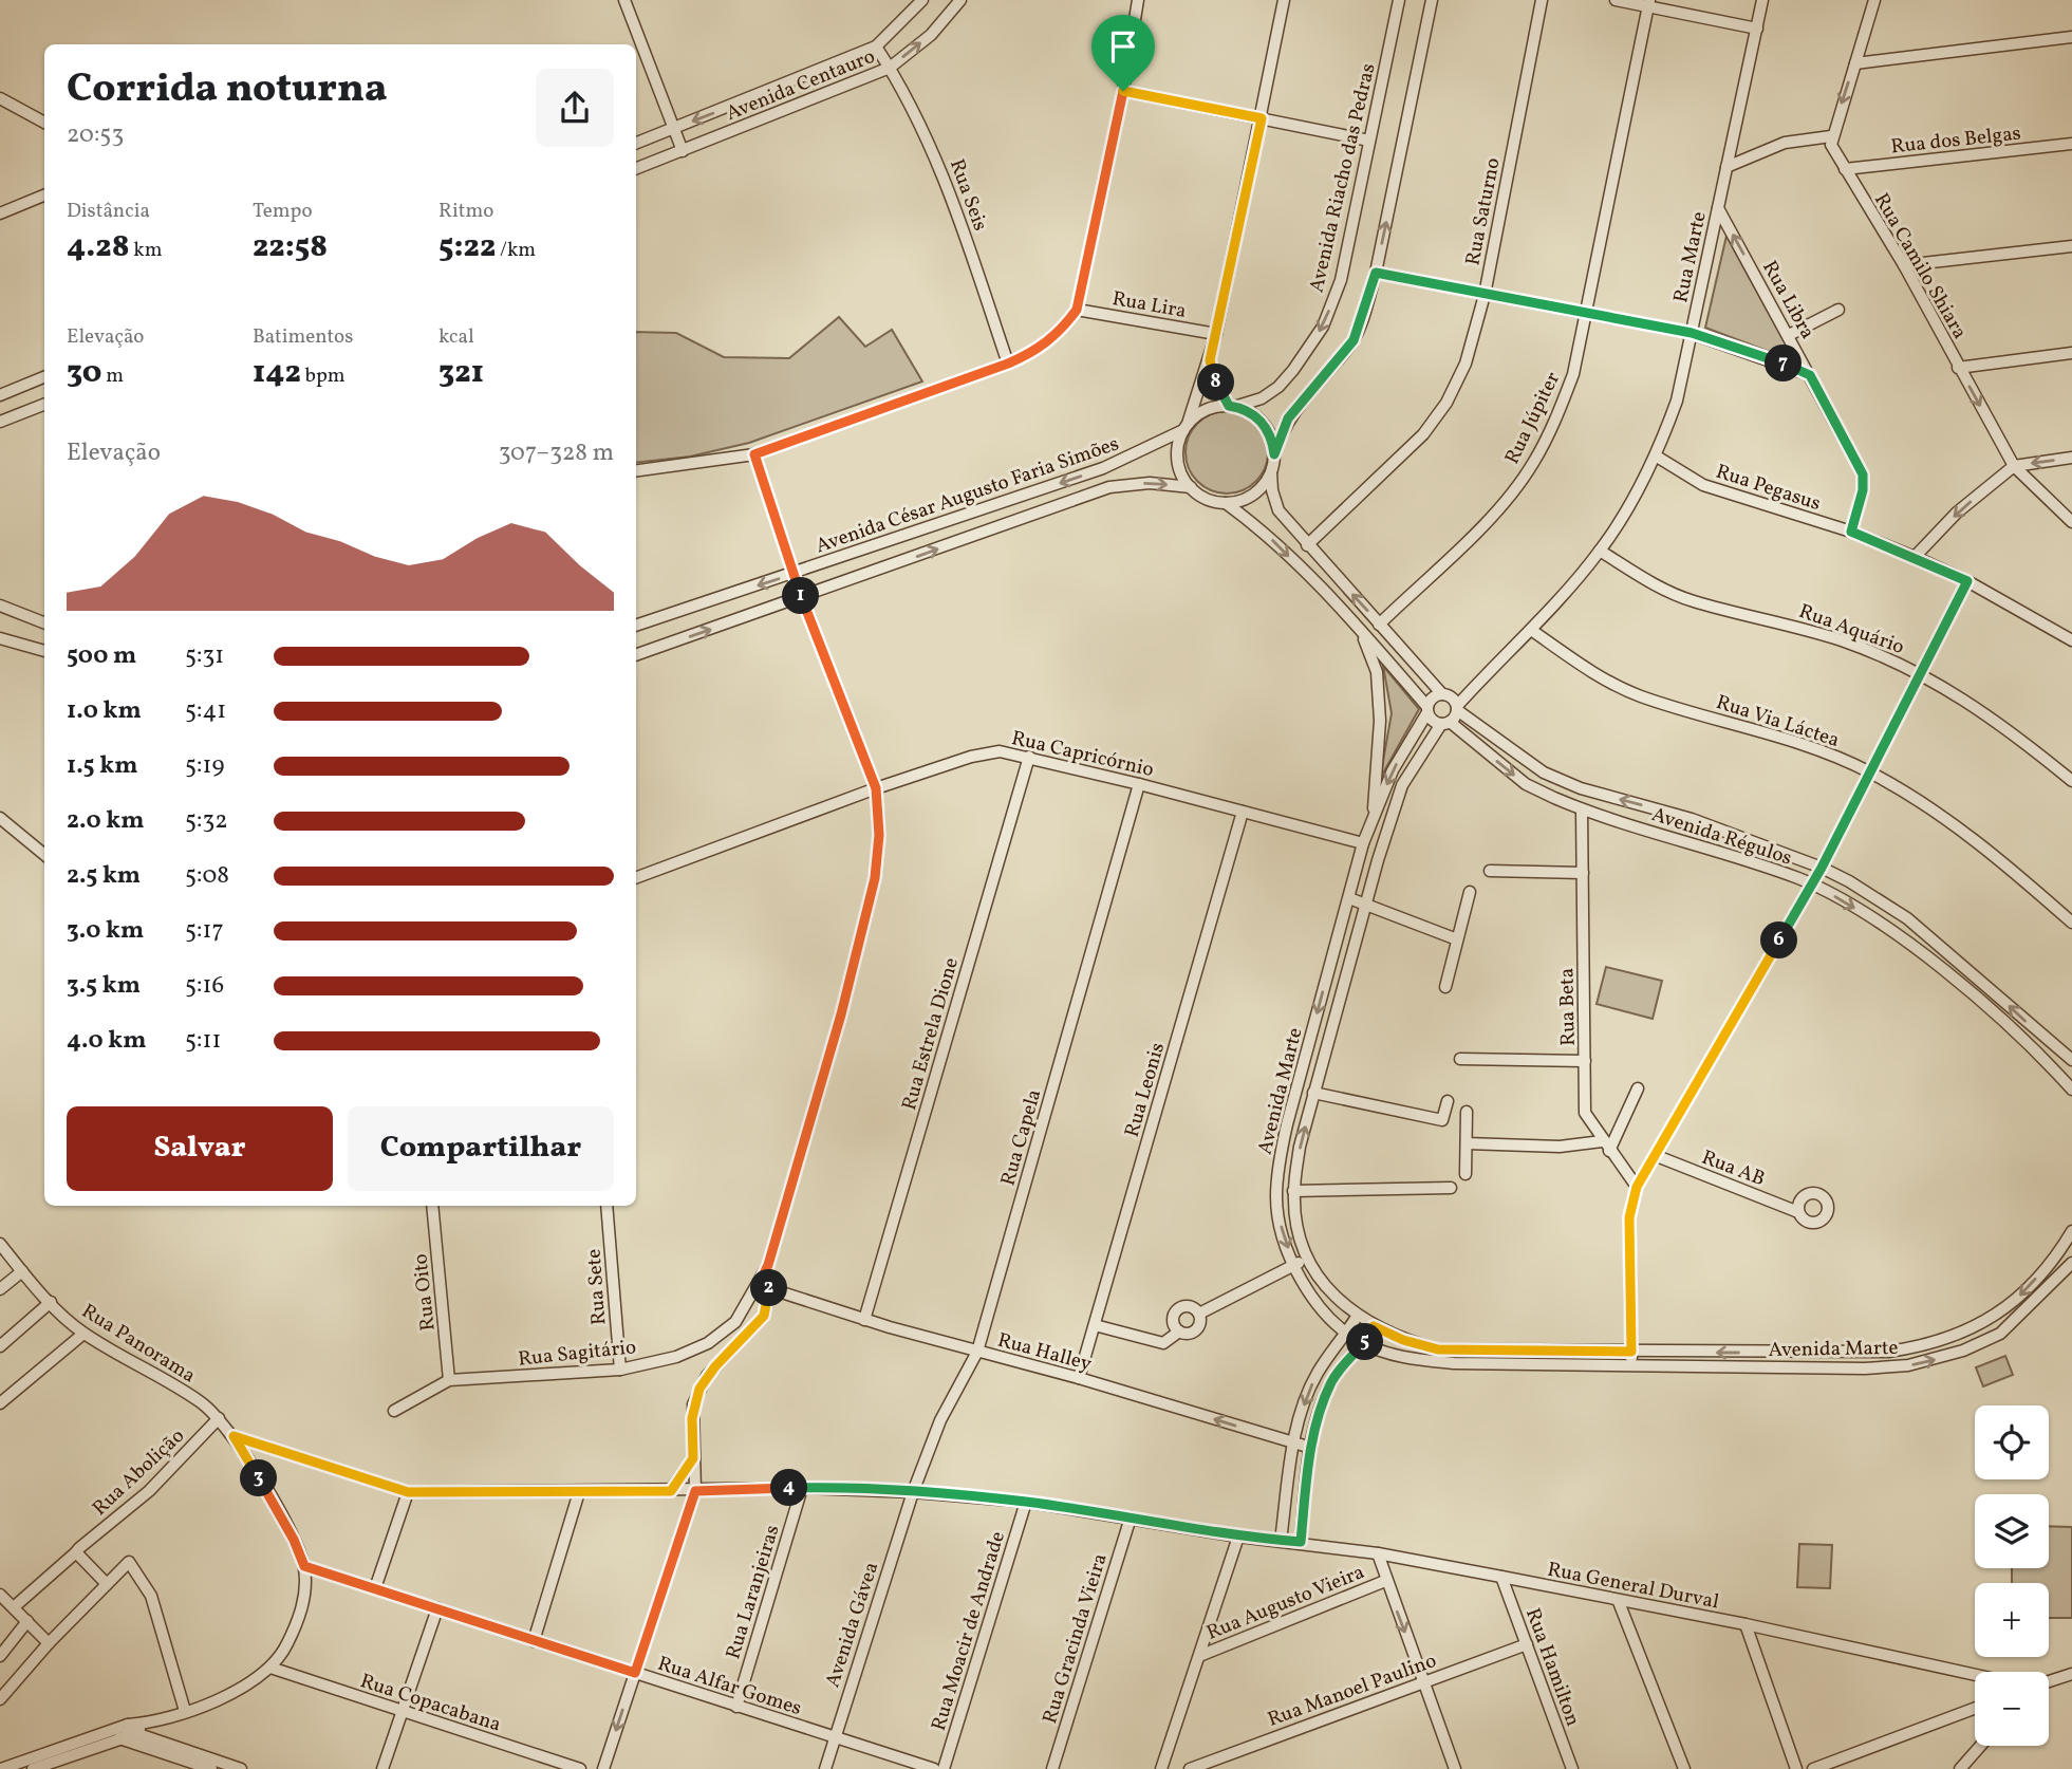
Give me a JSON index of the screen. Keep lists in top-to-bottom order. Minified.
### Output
{"streets":{"street":["Avenida Centauro","Rua dos Belgas","Avenida Riacho das Pedras","Rua Seis","Rua Saturno","Rua Marte","Rua Camilo Shiara","Rua Libra","Rua Lira","Rua Júpiter","Rua Pegasus","Avenida César Augusto Faria Simões","Rua Aquário","Rua Via Láctea","Rua Capricórnio","Avenida Régulos","Rua Beta","Rua Estrela Dione","Rua Leonis","Avenida Marte","Rua Capela","Rua AB","Rua Sete","Rua Oito","Rua Panorama","Rua Halley","Rua Sagitário","Rua Abolição","Rua General Durval","Rua Laranjeiras","Rua Augusto Vieira","Avenida Gávea","Rua Moacir de Andrade","Rua Gracinda Vieira","Rua Hamilton","Rua Alfar Gomes","Rua Manoel Paulino","Rua Copacabana"]},"crossings":[["Avenida Centauro","Rua Seis"],["Rua dos Belgas","Rua Camilo Shiara"],["Avenida Riacho das Pedras","Avenida César Augusto Faria Simões"],["Avenida Riacho das Pedras","Avenida Régulos"],["Rua Saturno","Avenida Régulos"],["Rua Marte","Rua Libra"],["Rua Marte","Rua Pegasus"],["Rua Marte","Rua Aquário"],["Rua Marte","Rua Via Láctea"],["Rua Marte","Avenida Régulos"],["Rua Marte","Avenida Marte"],["Rua Libra","Rua Pegasus"],["Rua Júpiter","Avenida Régulos"],["Avenida César Augusto Faria Simões","Avenida Régulos"],["Avenida César Augusto Faria Simões","Rua Sagitário"],["Rua Capricórnio","Rua Estrela Dione"],["Rua Capricórnio","Rua Leonis"],["Rua Capricórnio","Avenida Marte"],["Rua Capricórnio","Rua Capela"],["Rua Capricórnio","Rua Sagitário"],["Avenida Régulos","Rua Beta"],["Avenida Régulos","Avenida Marte"],["Rua Estrela Dione","Rua Halley"],["Rua Leonis","Rua Halley"],["Rua Capela","Rua Halley"],["Rua Capela","Rua General Durval"],["Rua Capela","Avenida Gávea"],["Rua Sete","Rua Sagitário"],["Rua Oito","Rua Sagitário"],["Rua Panorama","Rua Abolição"],["Rua Panorama","Rua General Durval"],["Rua Panorama","Rua Alfar Gomes"],["Rua Halley","Rua Sagitário"],["Rua General Durval","Rua Laranjeiras"],["Rua General Durval","Avenida Gávea"],["Rua General Durval","Rua Moacir de Andrade"],["Rua General Durval","Rua Gracinda Vieira"],["Rua General Durval","Rua Hamilton"],["Rua Laranjeiras","Rua Alfar Gomes"],["Avenida Gávea","Rua Alfar Gomes"],["Rua Hamilton","Rua Manoel Paulino"]],"one_way":["Rua Libra"],"page":{"heading":["Corrida noturna","20:53"],"stats":[["Distância","4.28 km"],["Tempo","22:58"],["Ritmo","5:22 /km"],["Elevação","30 m"],["Batimentos","142 bpm"],["kcal","321"]],"pins":["7","8","1","6","2","5","3","4"],"chart":["Elevação","307–328 m"],"list":[{"name":"500 m","note":"5:31"},{"name":"1.0 km","note":"5:41"},{"name":"1.5 km","note":"5:19"},{"name":"2.0 km","note":"5:32"},{"name":"2.5 km","note":"5:08"},{"name":"3.0 km","note":"5:17"},{"name":"3.5 km","note":"5:16"},{"name":"4.0 km","note":"5:11"}],"buttons":["Salvar","Compartilhar"],"map_buttons":["+","−"]}}
